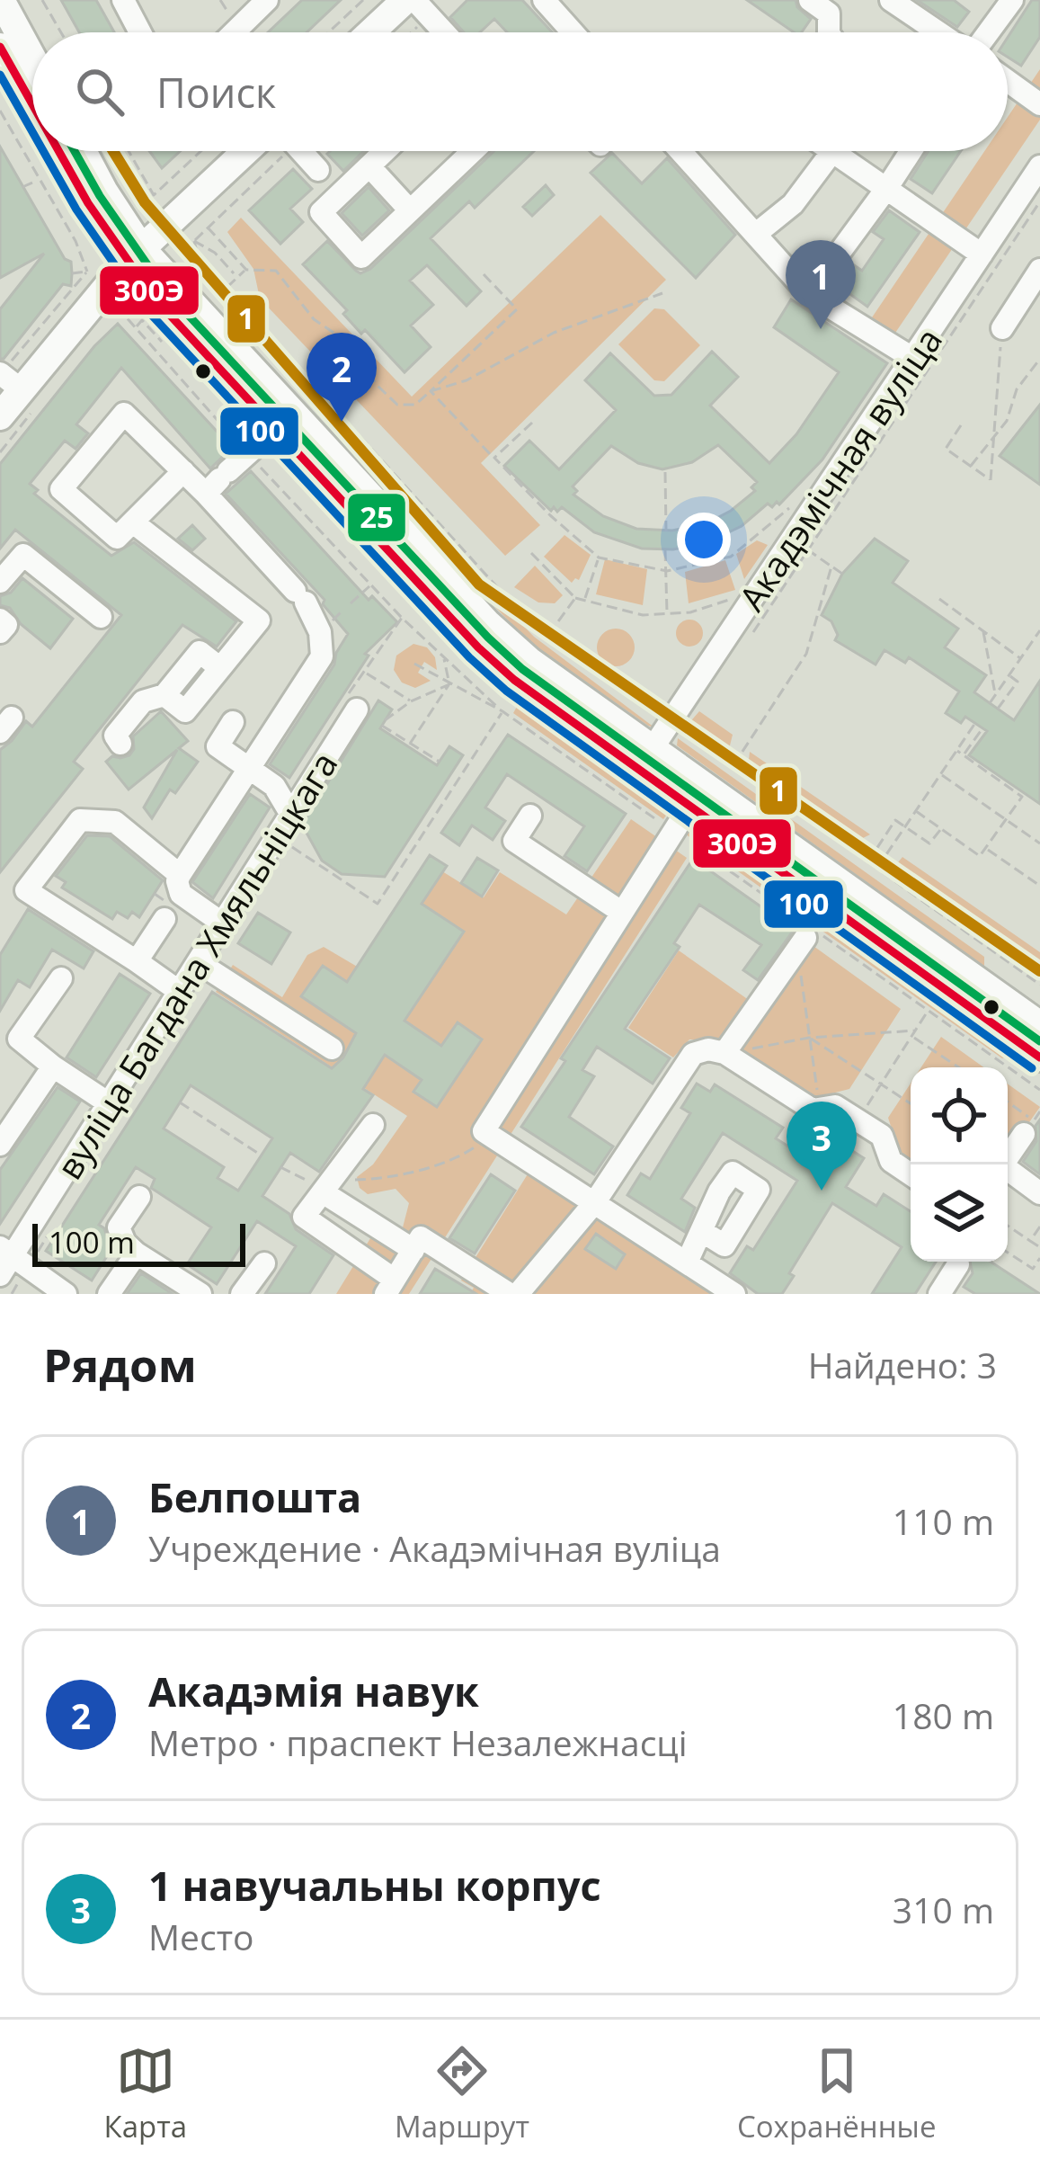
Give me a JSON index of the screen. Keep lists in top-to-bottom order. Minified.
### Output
{"streets":{"street":["Акадэмічная вуліца","вуліца Багдана Хмяльніцкага"]},"lines":["transit line 300Э","transit line 100","metro line 1","transit line 25"],"scale_bar":"100 m","page":{"search":"Поиск","pins":["1","2","3"],"scale":"100 m","heading":["Рядом","Найдено: 3"],"list":[{"mark":"1","name":"Белпошта","note":"Учреждение · Акадэмічная вуліца","value":"110 m"},{"mark":"2","name":"Акадэмія навук","note":"Метро · праспект Незалежнасці","value":"180 m"},{"mark":"3","name":"1 навучальны корпус","note":"Место","value":"310 m"}],"nav":["Карта","Маршрут","Сохранённые"]}}
